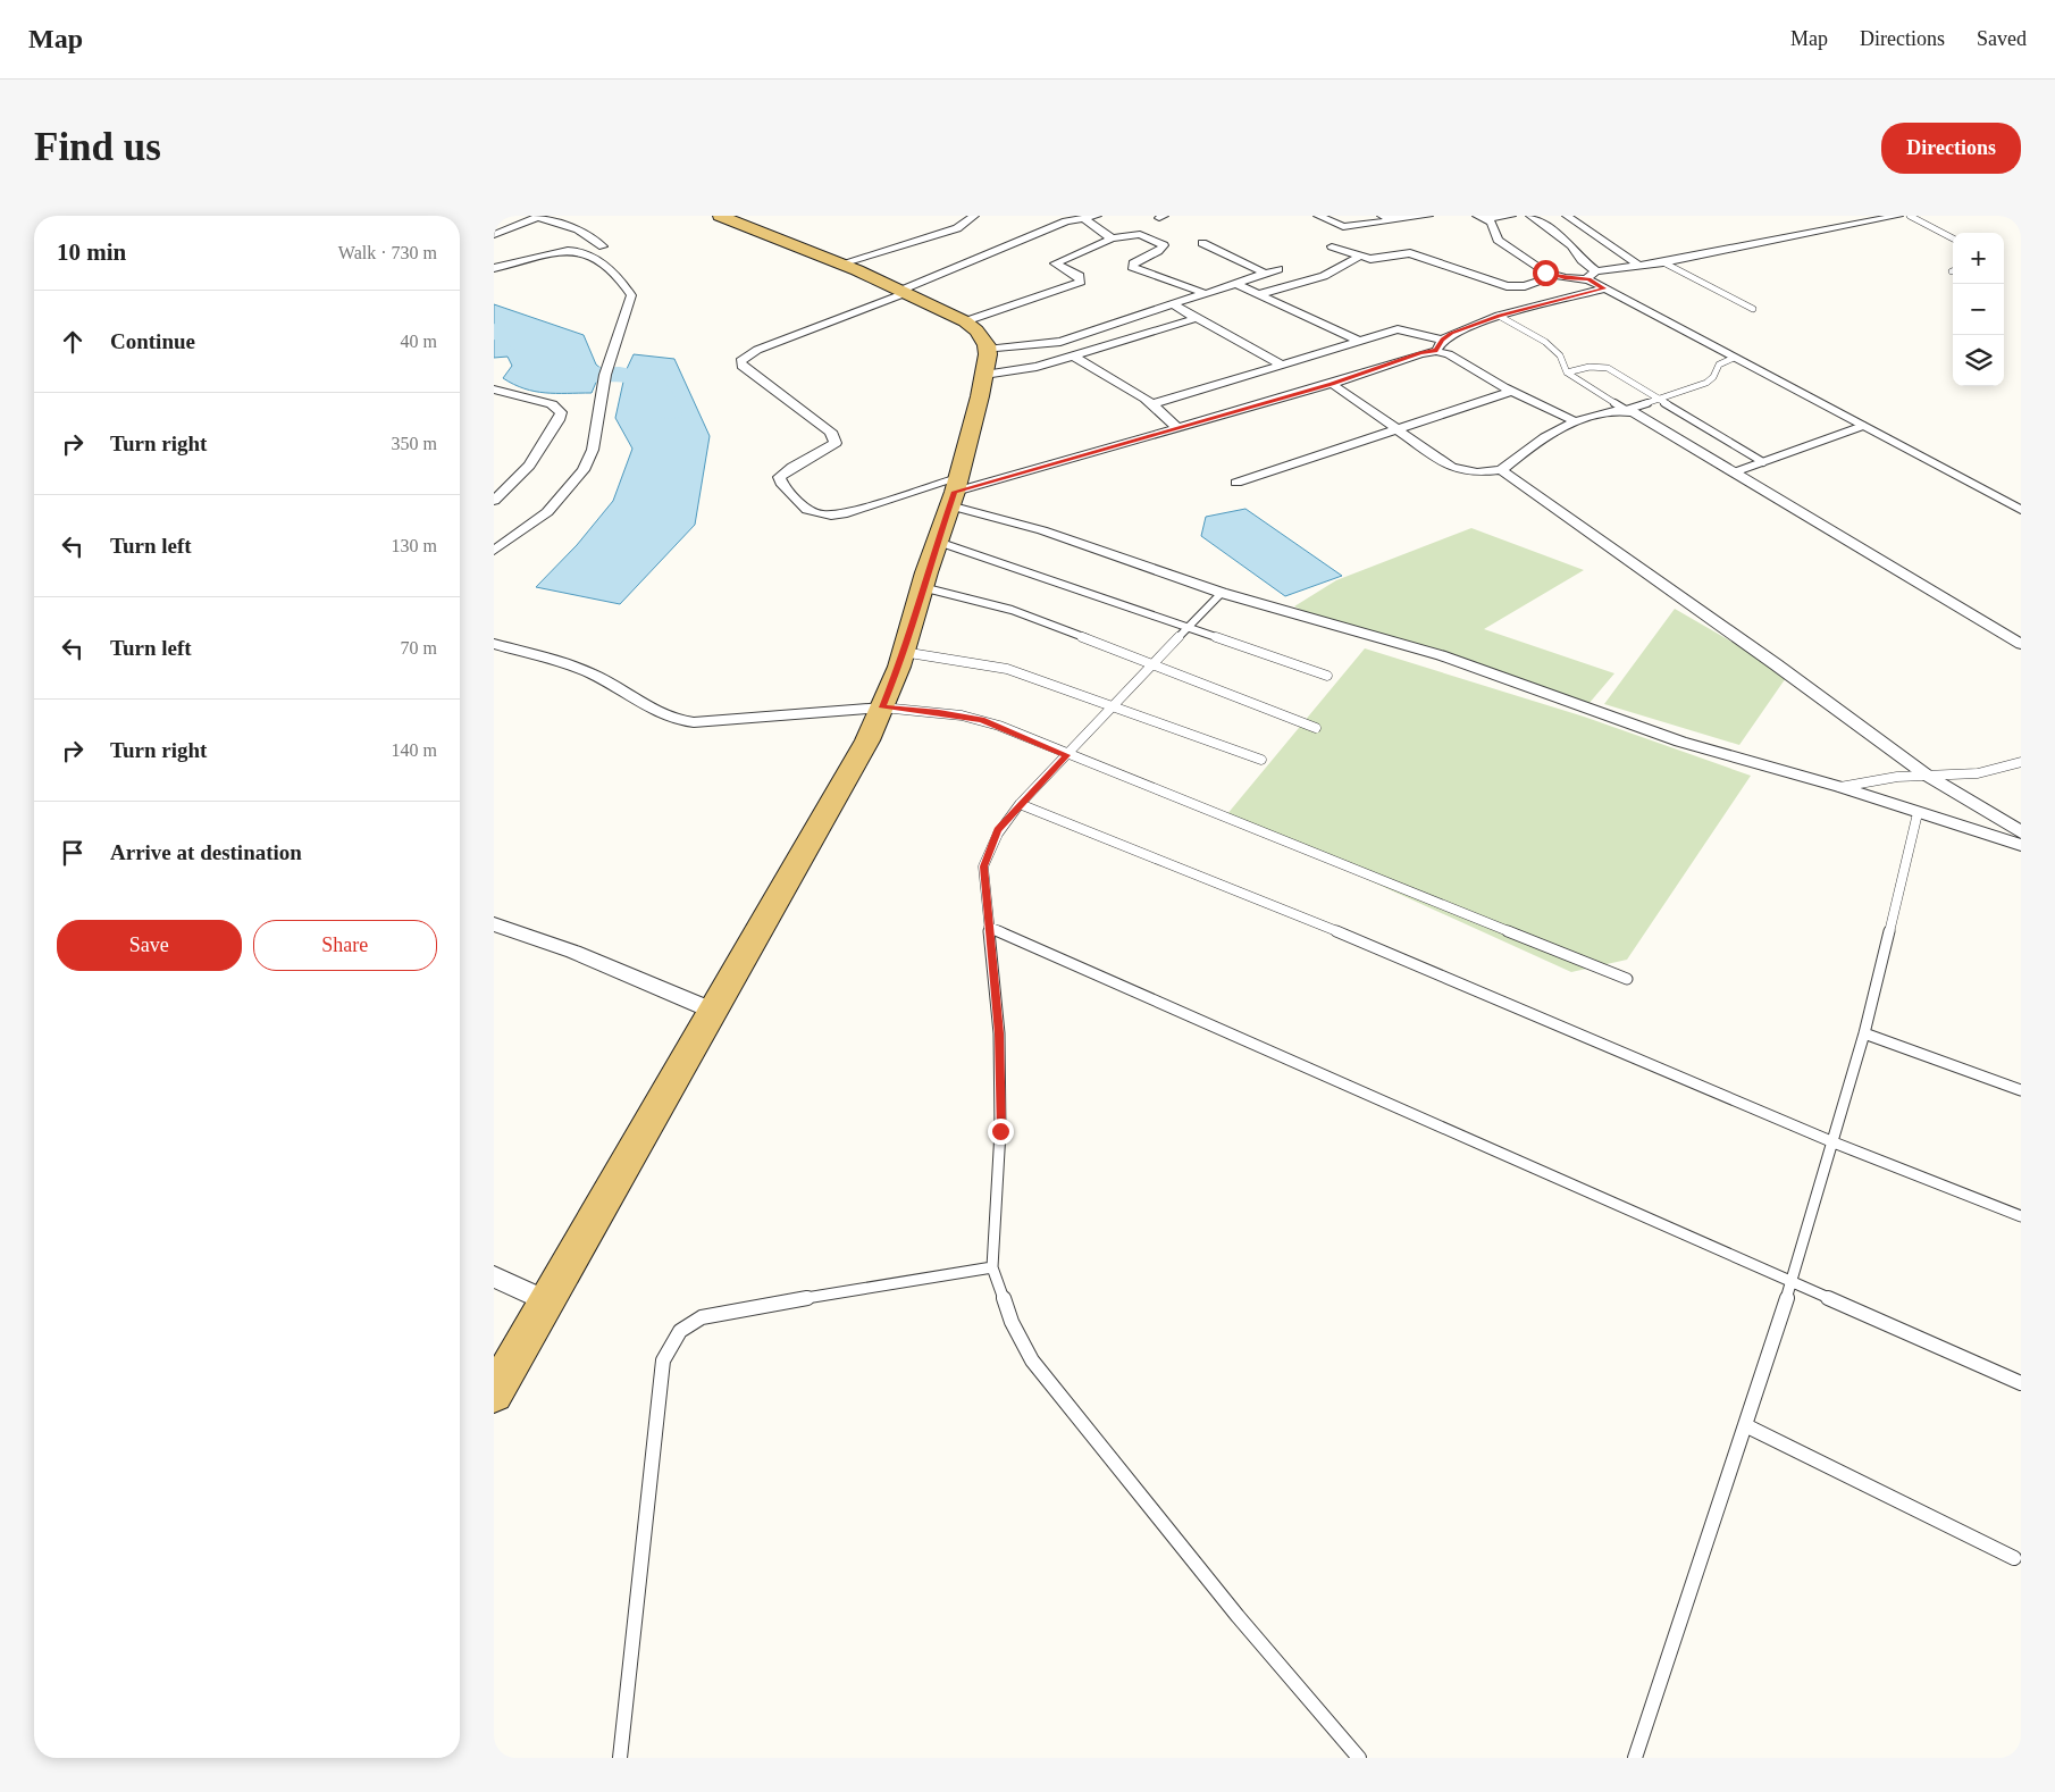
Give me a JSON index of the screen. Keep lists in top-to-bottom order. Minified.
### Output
{"page":{"header":"Map","nav":["Map","Directions","Saved"],"buttons":["Directions",["Save","Share"]],"title":"Find us","heading":["10 min","Walk · 730 m"],"map_buttons":["+","−"],"list":[["Continue","40 m"],["Turn right","350 m"],["Turn left","130 m"],["Turn left","70 m"],["Turn right","140 m"],"Arrive at destination"]}}
